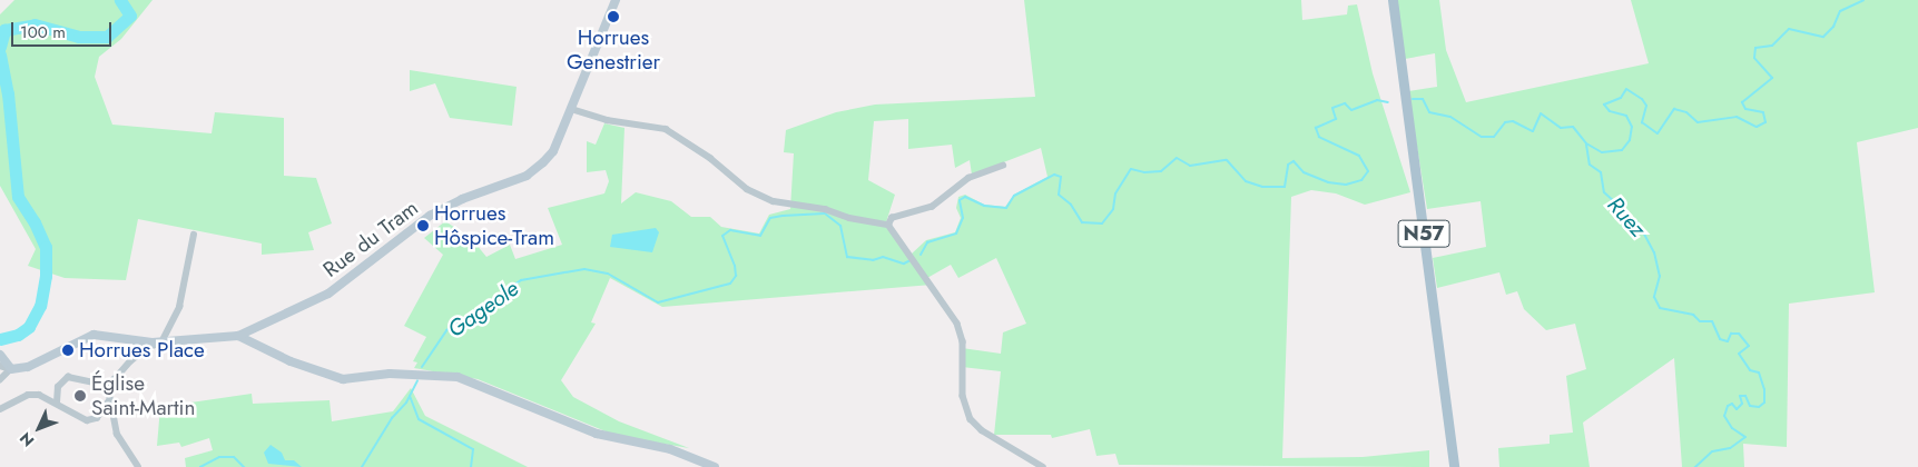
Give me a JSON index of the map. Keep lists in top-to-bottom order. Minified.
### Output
{"streets":{"main road":["N57"],"street":["Rue du Tram"]},"water":["Ruez","Gageole"],"places":["Horrues Genestrier","Horrues Hôspice-Tram","Horrues Place","Église Saint-Martin"],"scale_bar":"100 m","north":"bottom left"}
